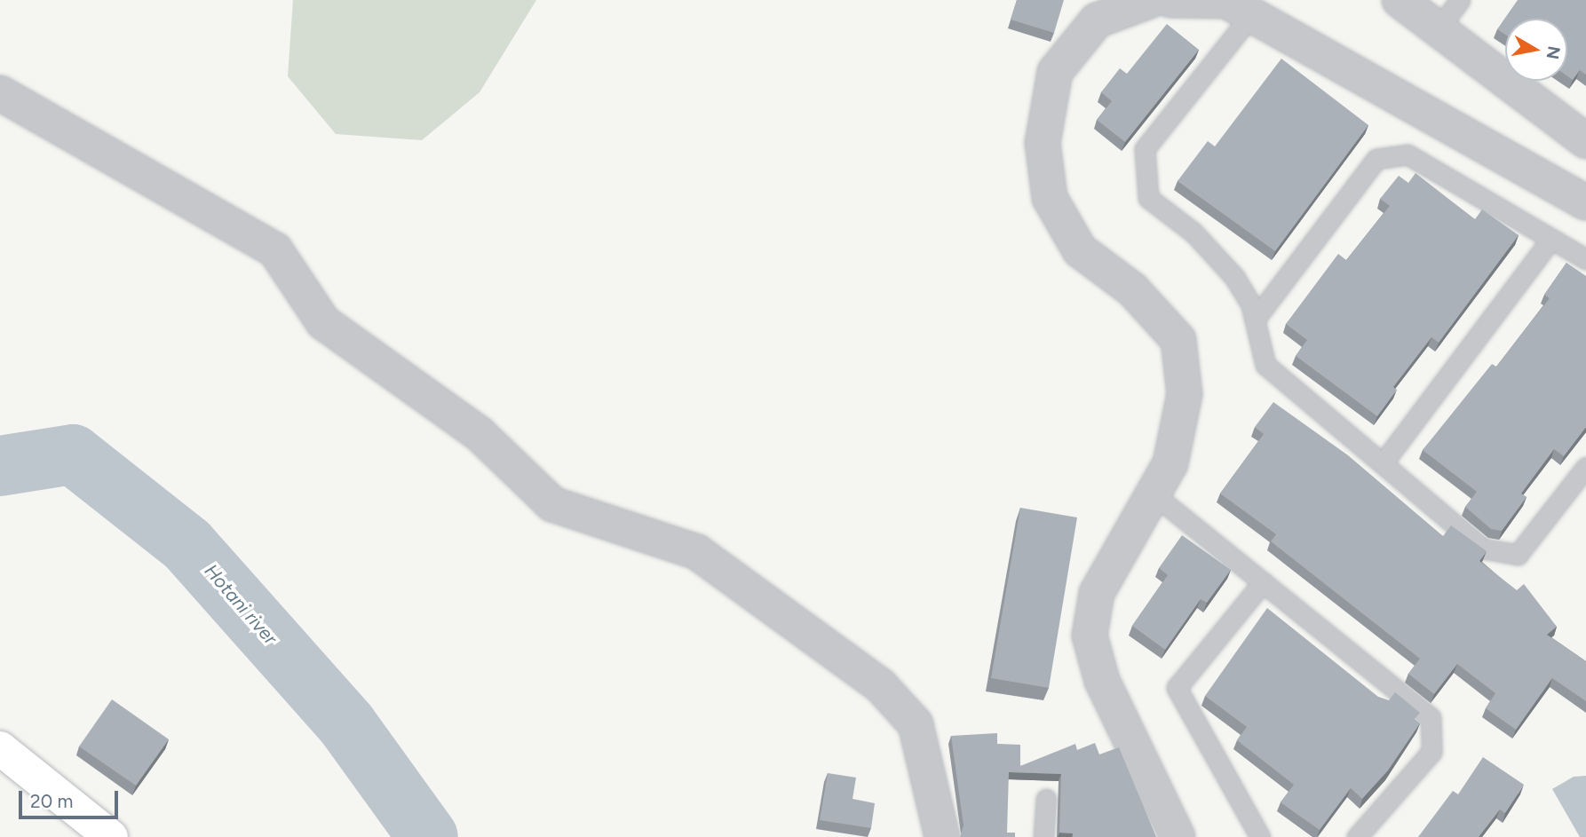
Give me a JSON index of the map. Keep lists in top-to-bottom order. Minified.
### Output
{"water":["Hotani river"],"scale_bar":"20 m","north":"right"}
